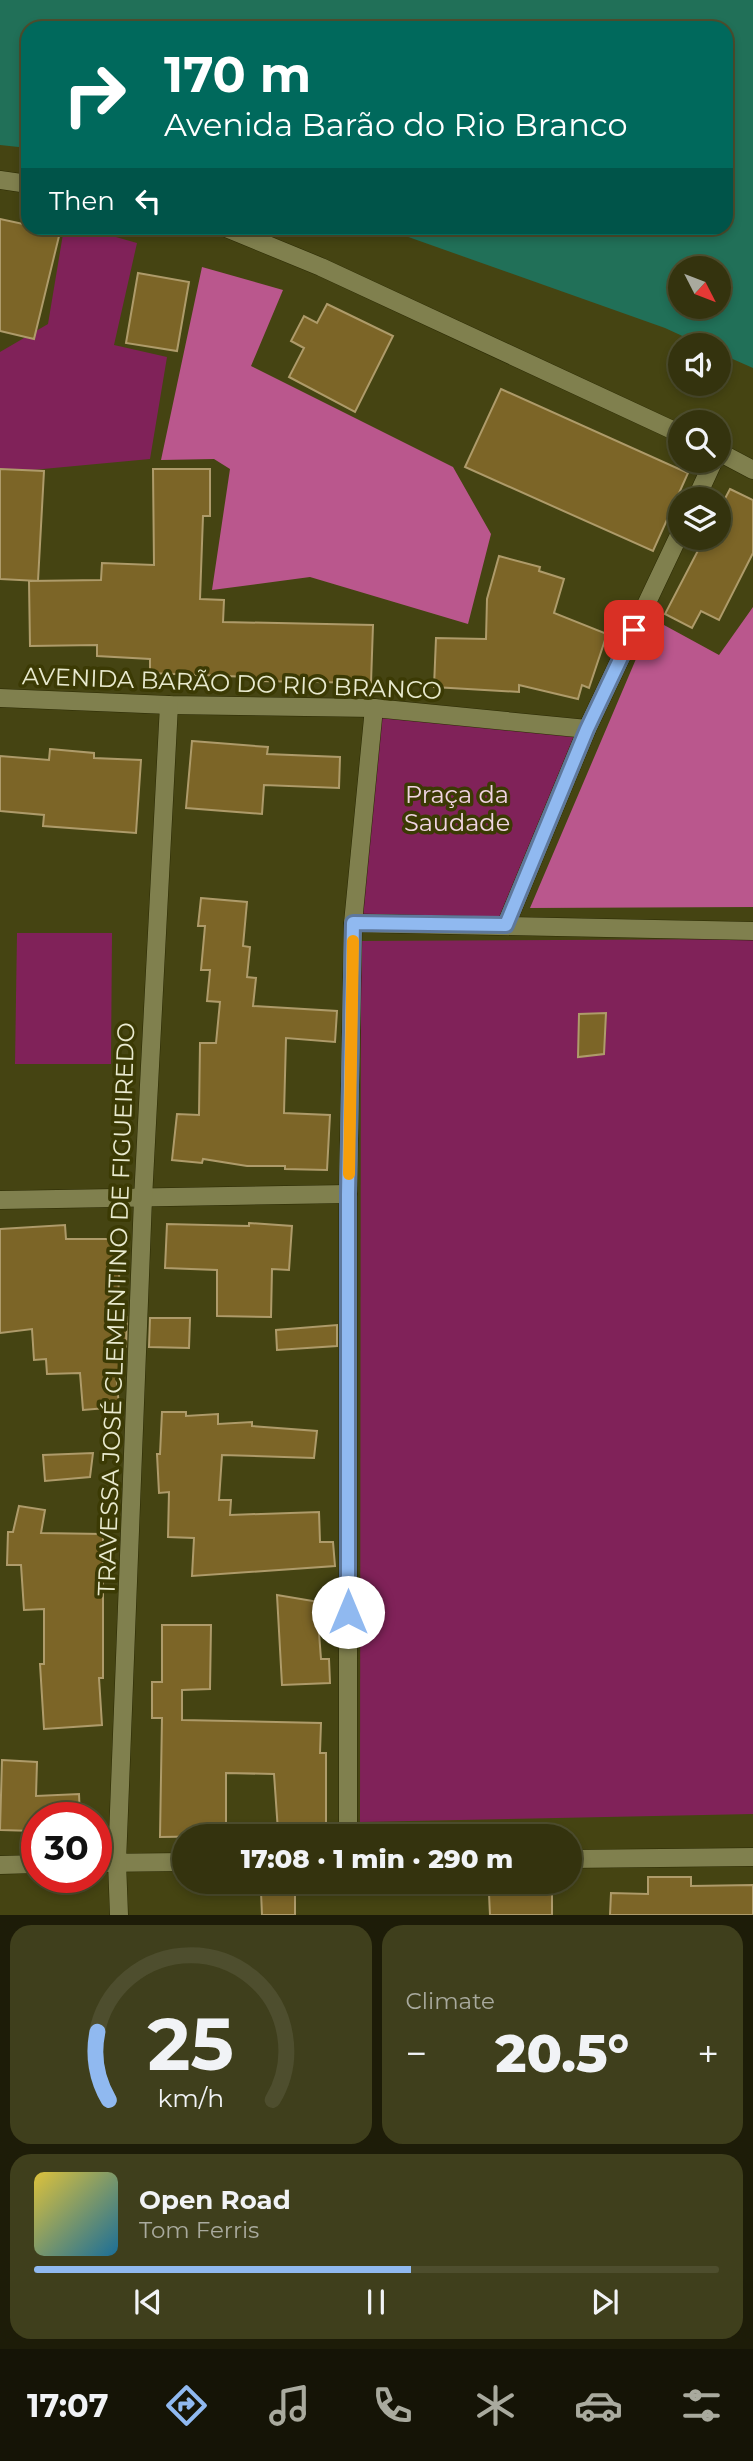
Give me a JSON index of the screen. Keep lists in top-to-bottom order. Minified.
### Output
{"streets":{"street":["AVENIDA BARÃO DO RIO BRANCO","TRAVESSA JOSÉ CLEMENTINO DE FIGUEIREDO"]},"crossings":[["AVENIDA BARÃO DO RIO BRANCO","TRAVESSA JOSÉ CLEMENTINO DE FIGUEIREDO"]],"parks":["Praça da Saudade"],"north":"bottom right","page":{"turn":["170 m","Avenida Barão do Rio Branco"],"then":"Then","limit":"30","trip":"17:08 · 1 min · 290 m","tile":"Climate","heat":["−","20.5°","+"],"song":["Open Road","Tom Ferris"],"tabs":"17:07","gauge":["25","km/h"]}}
